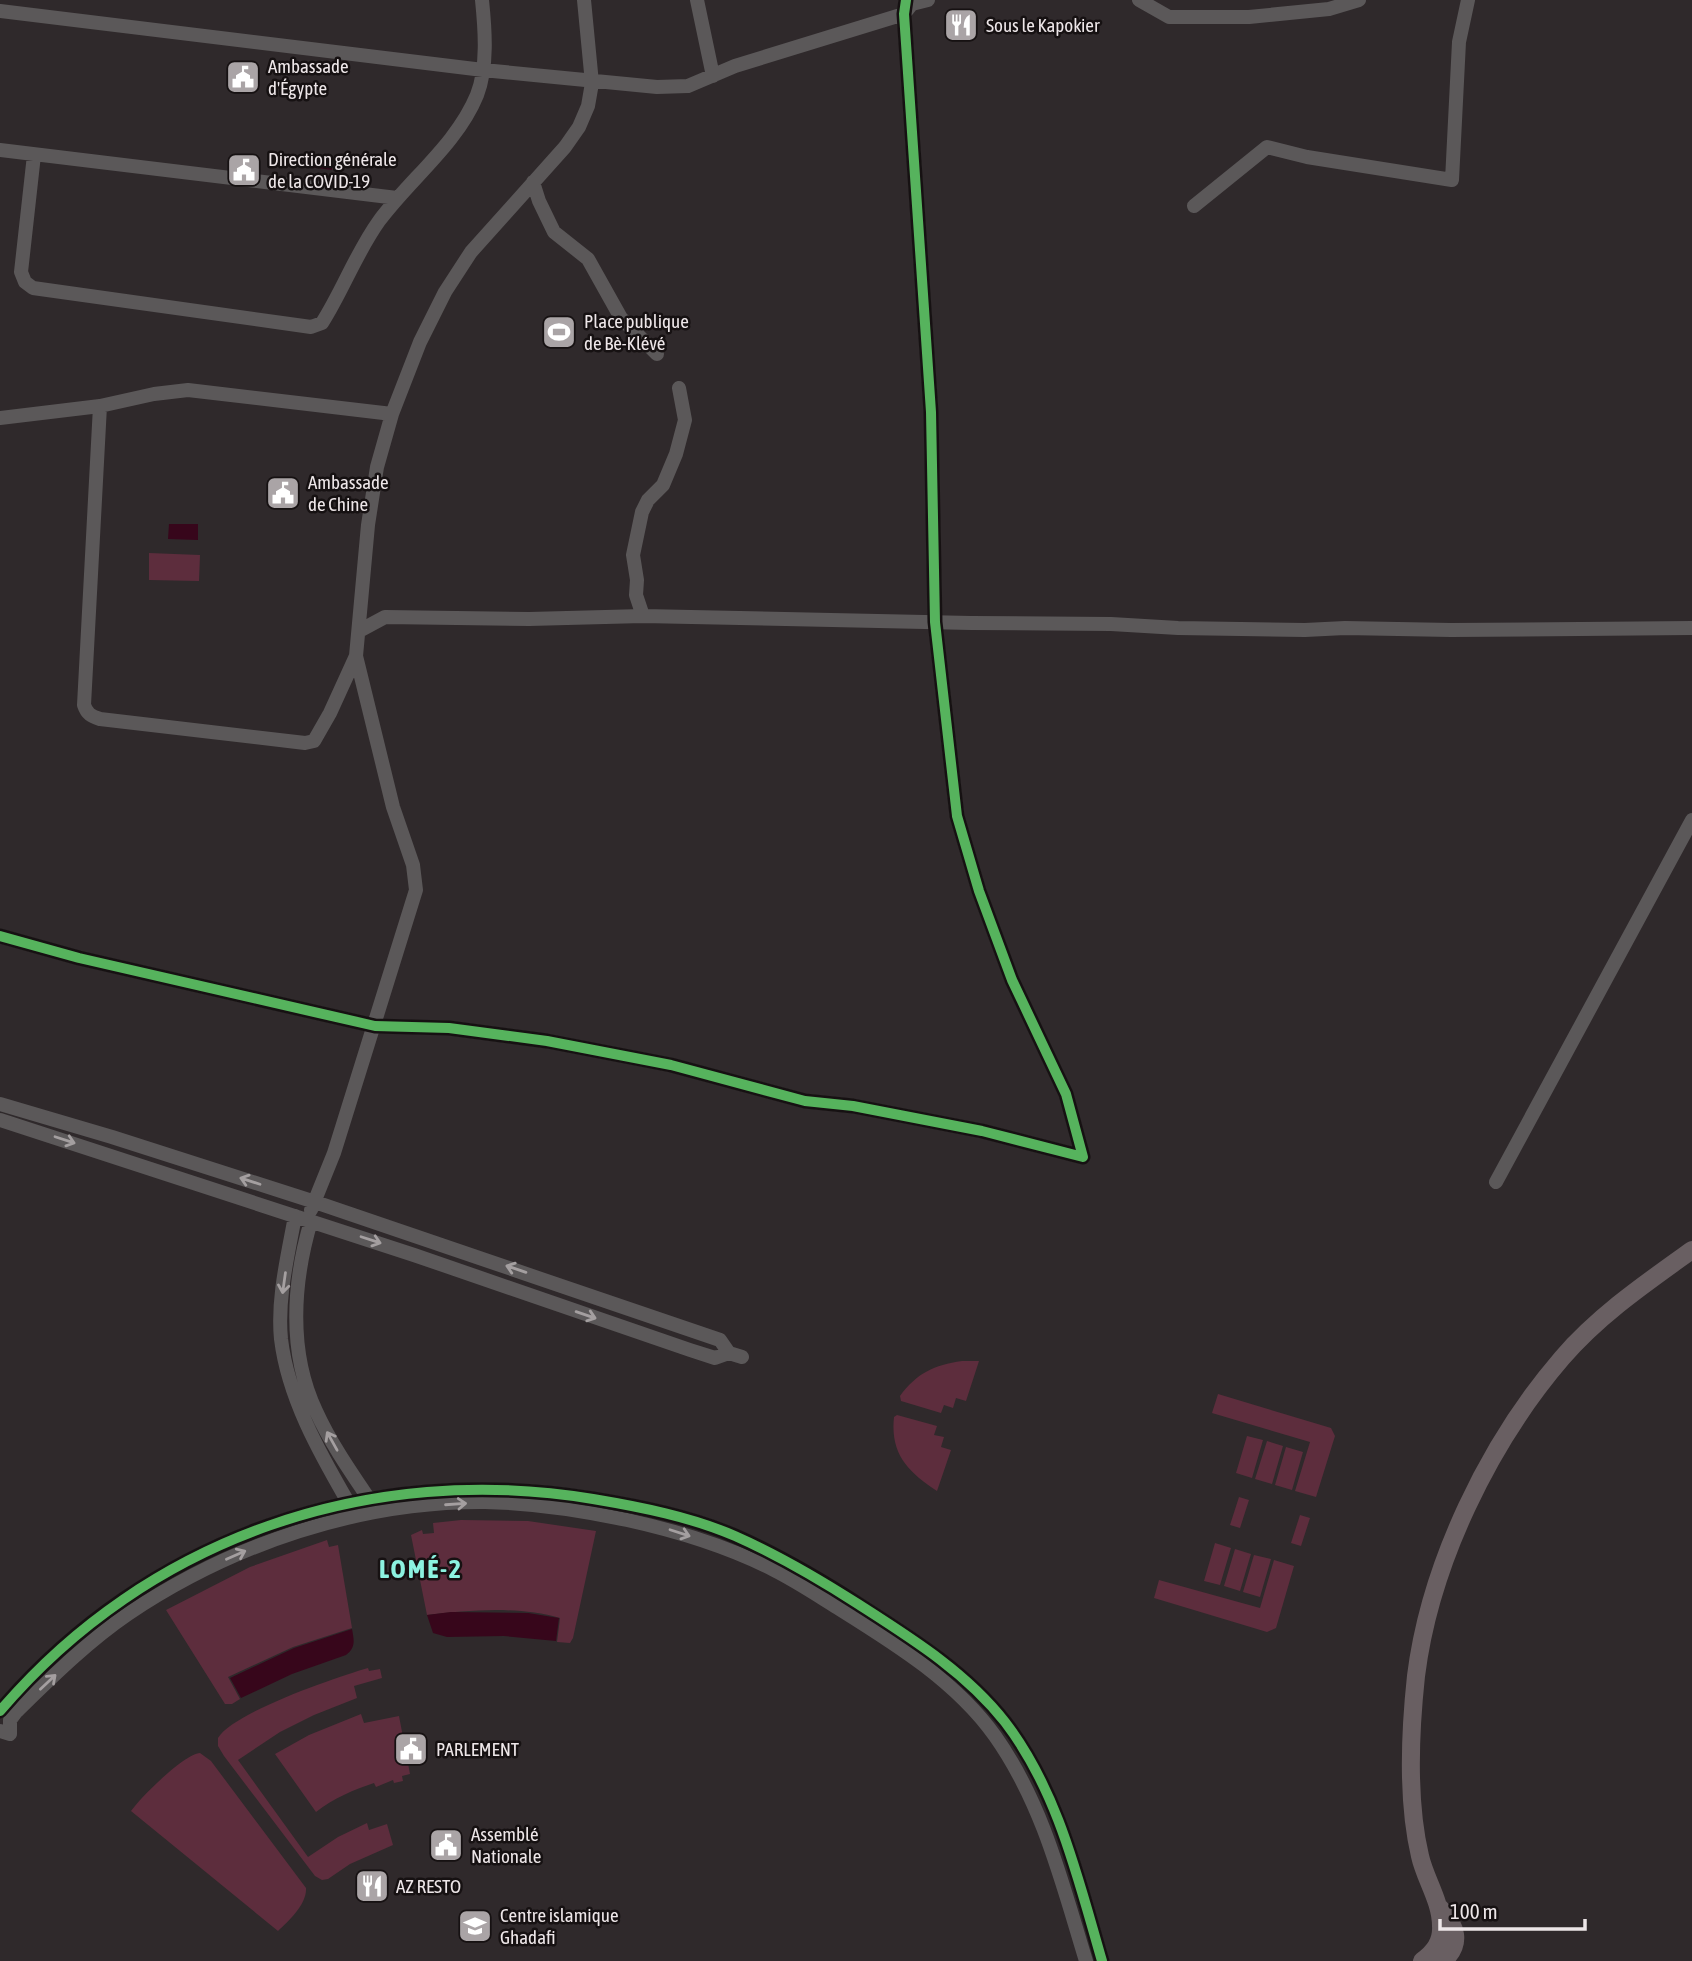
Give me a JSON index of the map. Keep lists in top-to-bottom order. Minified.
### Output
{"districts":["LOMÉ-2"],"places":{"restaurant":["Sous le Kapokier","AZ RESTO"],"public building":["Ambassade d'Égypte","Direction générale de la COVID-19","Ambassade de Chine","PARLEMENT","Assemblé Nationale"],"sports":["Place publique de Bè-Klévé"],"school or university":["Centre islamique Ghadafi"]},"scale_bar":"100 m"}
